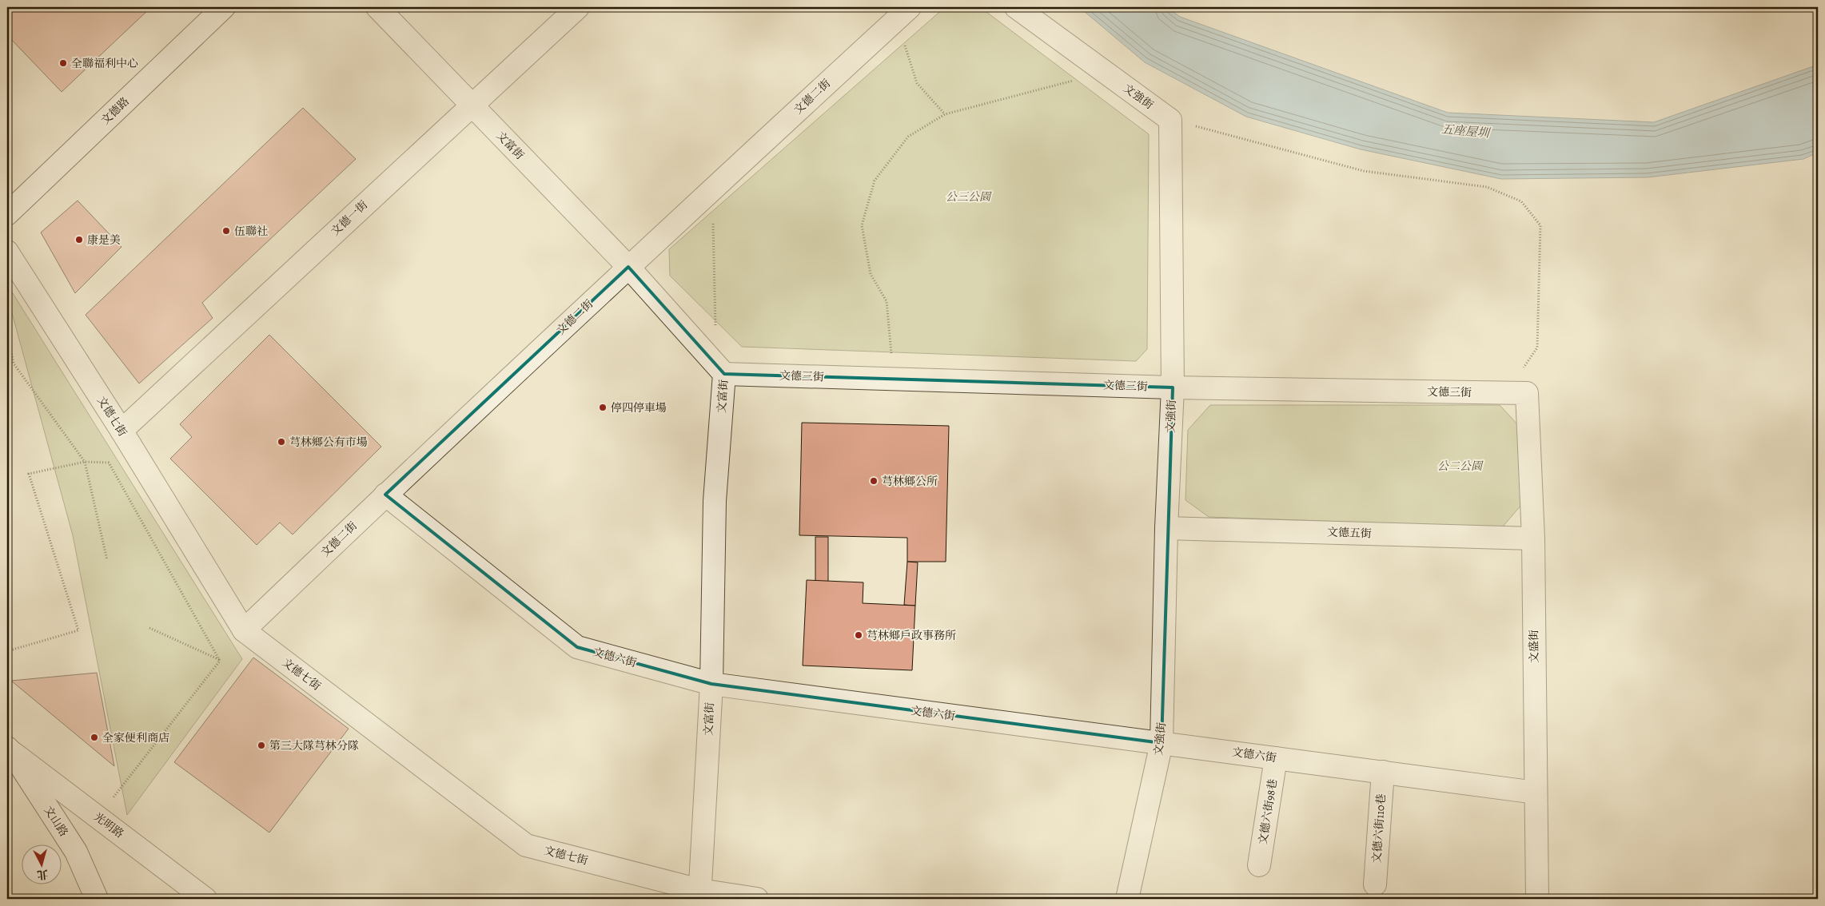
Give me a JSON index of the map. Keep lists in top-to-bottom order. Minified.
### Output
{"streets":{"street":["文德二街","文強街","文德路","文富街","文德一街","文德三街","文德七街","文德五街","文盛街","文德六街","文德六街98巷","文山路","光明路","文德六街110巷"]},"crossings":[["文德二街","文富街"],["文德二街","文德七街"],["文德二街","文德六街"],["文強街","文德三街"],["文強街","文德五街"],["文強街","文德六街"],["文富街","文德一街"],["文富街","文德三街"],["文富街","文德七街"],["文富街","文德六街"],["文德一街","文德七街"],["文德三街","文盛街"],["文德五街","文盛街"],["文盛街","文德六街"],["文德六街","文德六街98巷"],["文德六街","文德六街110巷"],["文山路","光明路"]],"water":["五座屋圳"],"parks":["公三公園","公二公園"],"places":["全聯福利中心","伍聯社","康是美","停四停車場","芎林鄉公有市場","芎林鄉公所","芎林鄉戶政事務所","全家便利商店","第三大隊芎林分隊"],"north":"bottom"}
